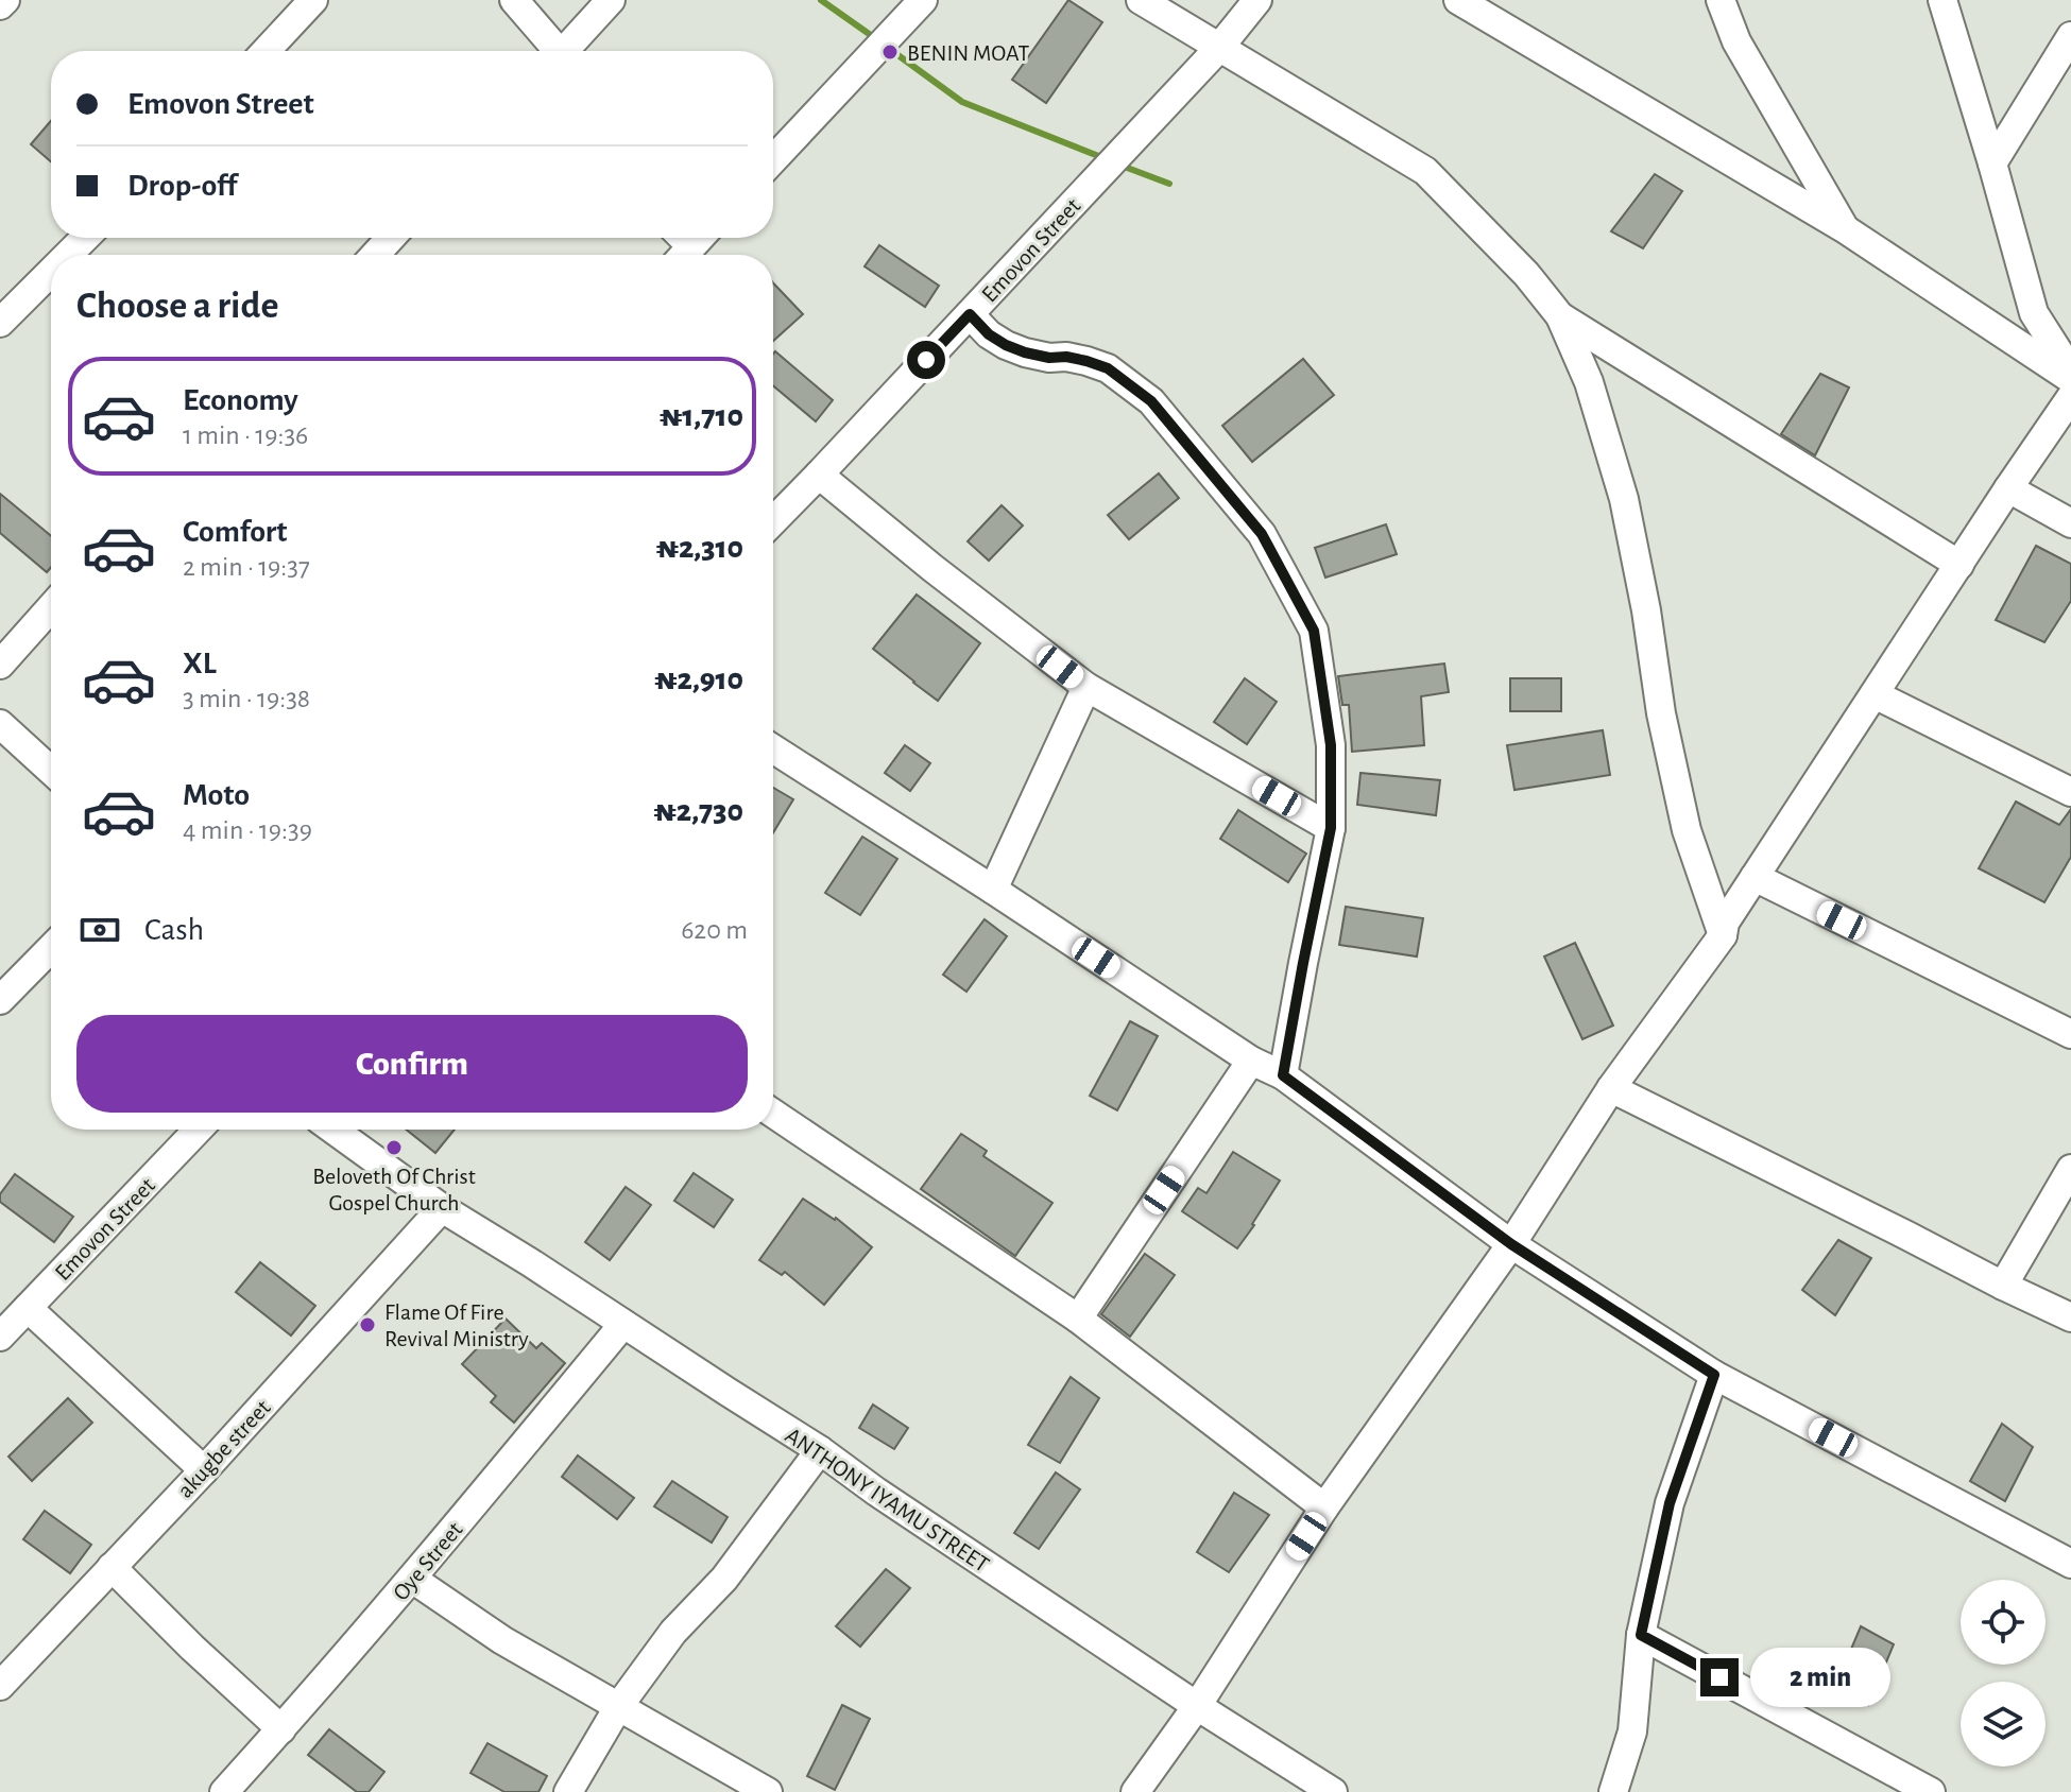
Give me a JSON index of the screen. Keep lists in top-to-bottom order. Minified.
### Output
{"streets":{"street":["Emovon Street","akugbe street","ANTHONY IYAMU STREET","Oye Street"]},"crossings":[["akugbe street","ANTHONY IYAMU STREET"],["ANTHONY IYAMU STREET","Oye Street"]],"places":["BENIN MOAT","Beloveth Of Christ Gospel Church","Flame Of Fire Revival Ministry"],"page":{"banner":["Emovon Street","Drop-off"],"heading":"Choose a ride","list":[{"name":"Economy","note":"1 min · 19:36","value":"₦1,710"},{"name":"Comfort","note":"2 min · 19:37","value":"₦2,310"},{"name":"XL","note":"3 min · 19:38","value":"₦2,910"},{"name":"Moto","note":"4 min · 19:39","value":"₦2,730"}],"pay":["Cash","620 m"],"buttons":"Confirm","bubble":"2 min"}}
